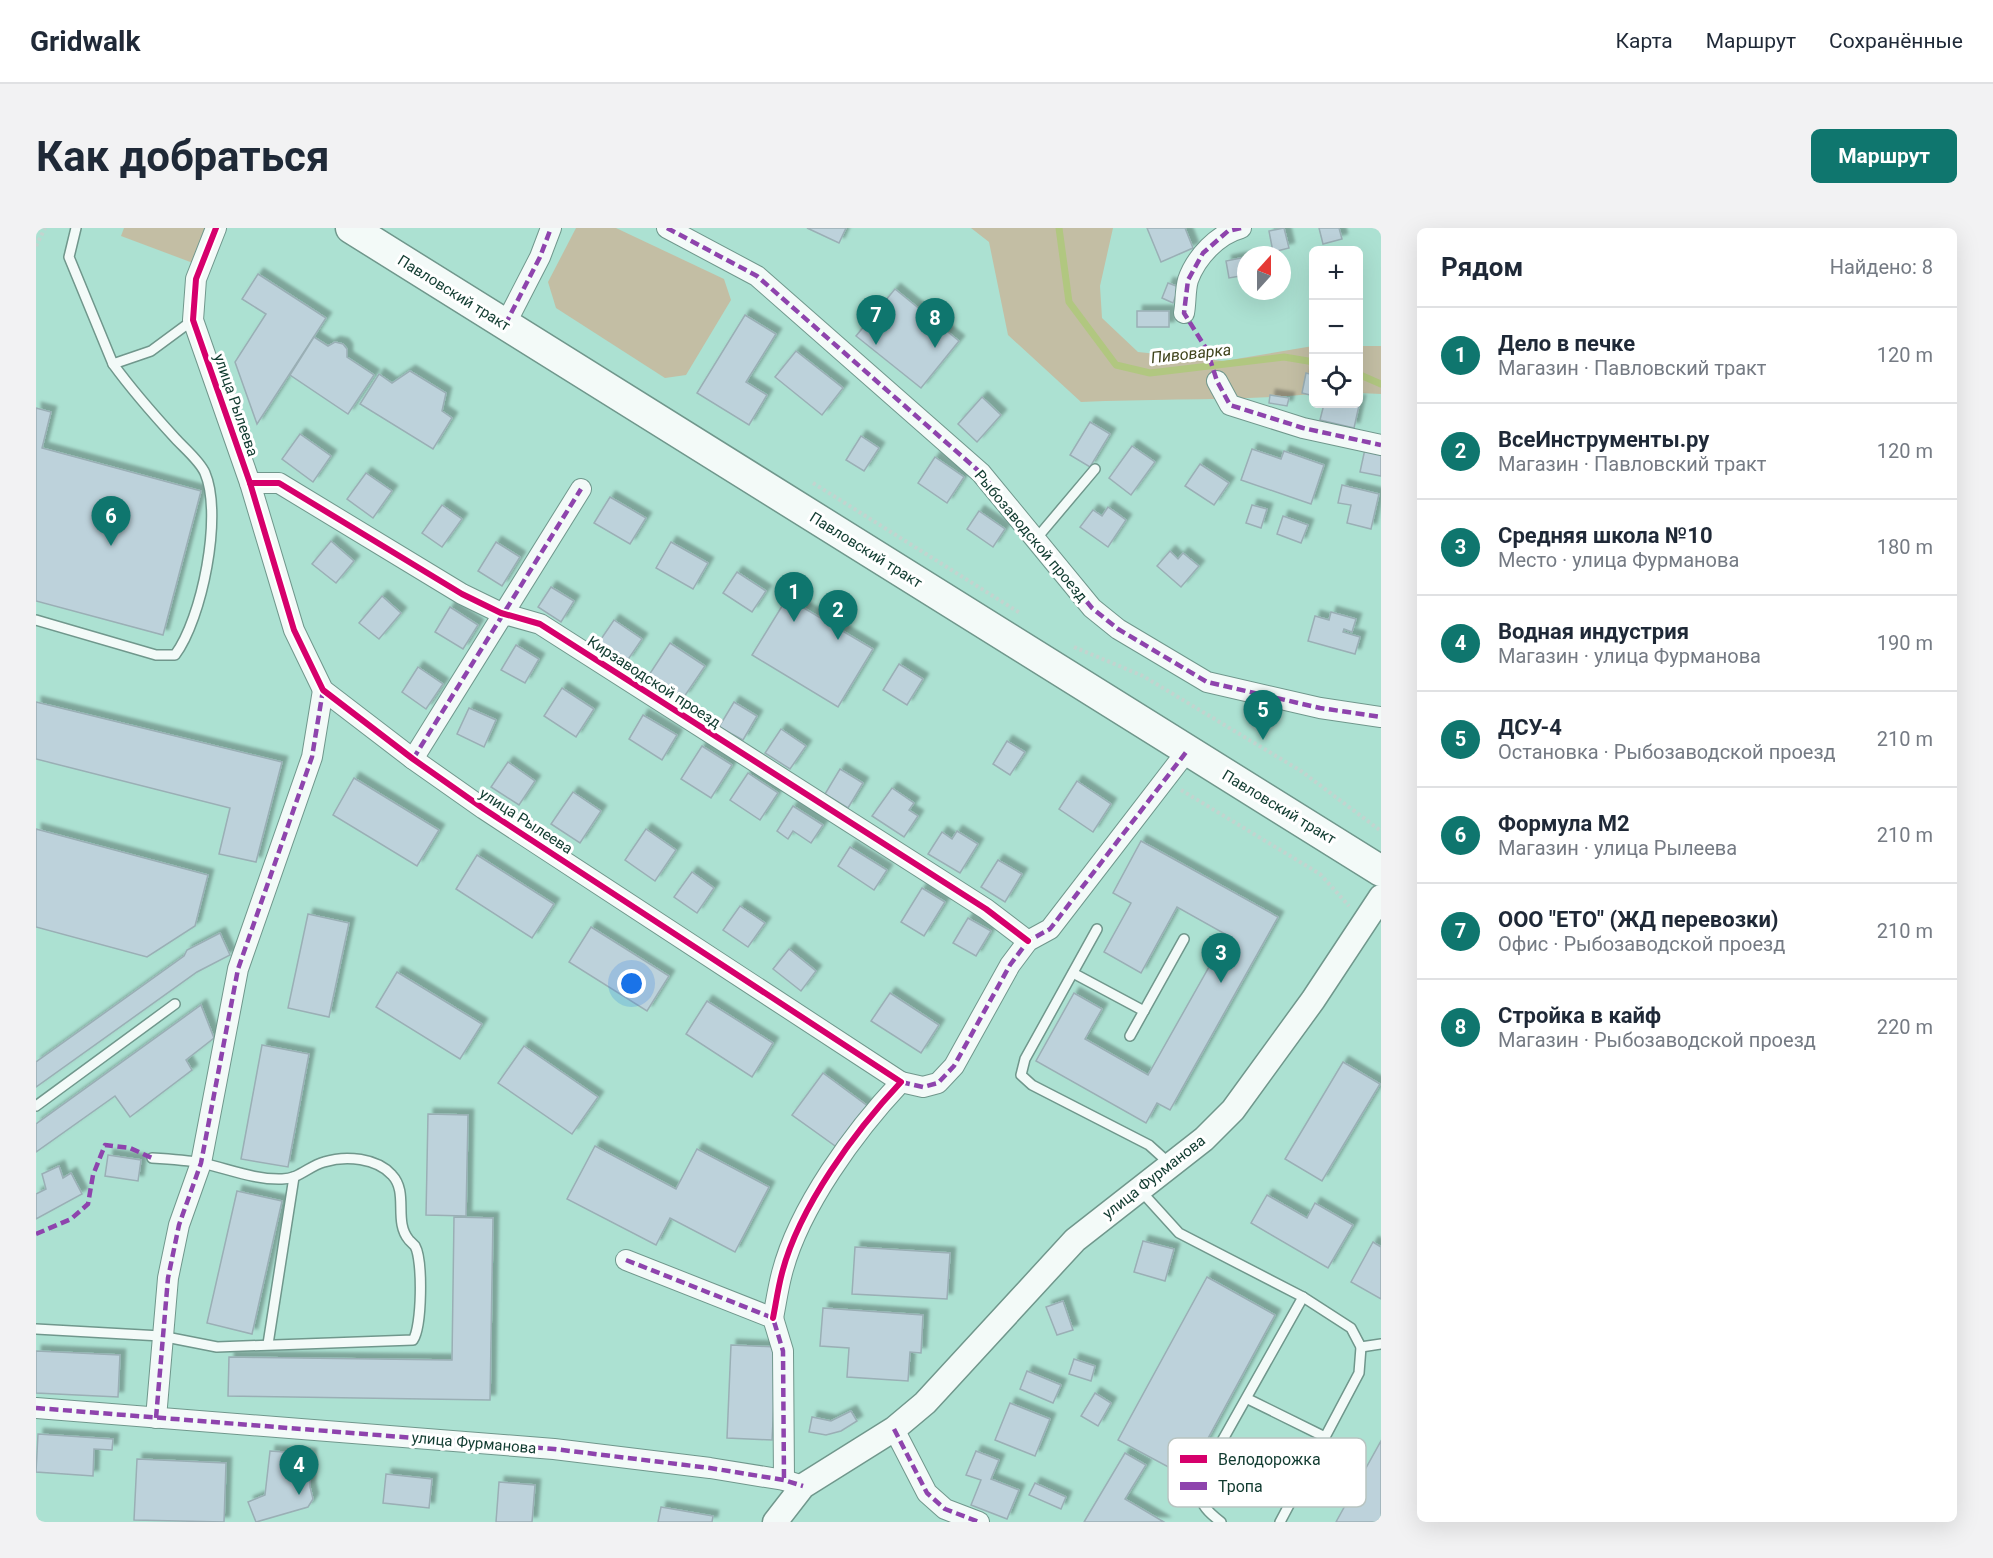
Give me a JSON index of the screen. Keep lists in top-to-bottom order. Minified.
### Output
{"streets":{"main road":["Павловский тракт"],"street":["улица Рылеева","Рыбозаводской проезд","Кирзаводской проезд","улица Фурманова"]},"crossings":[["улица Рылеева","Кирзаводской проезд"]],"water":["Пивоварка"],"legend":["Велодорожка","Тропа"],"north":"top","page":{"header":"Gridwalk","nav":["Карта","Маршрут","Сохранённые"],"buttons":"Маршрут","title":"Как добраться","heading":["Рядом","Найдено: 8"],"map_buttons":["+","−"],"pins":["7","8","6","1","2","5","3","4"],"list":[{"mark":"1","name":"Дело в печке","note":"Магазин · Павловский тракт","value":"120 m"},{"mark":"2","name":"ВсеИнструменты.ру","note":"Магазин · Павловский тракт","value":"120 m"},{"mark":"3","name":"Средняя школа №10","note":"Место · улица Фурманова","value":"180 m"},{"mark":"4","name":"Водная индустрия","note":"Магазин · улица Фурманова","value":"190 m"},{"mark":"5","name":"ДСУ-4","note":"Остановка · Рыбозаводской проезд","value":"210 m"},{"mark":"6","name":"Формула М2","note":"Магазин · улица Рылеева","value":"210 m"},{"mark":"7","name":"ООО \"ЕТО\" (ЖД перевозки)","note":"Офис · Рыбозаводской проезд","value":"210 m"},{"mark":"8","name":"Стройка в кайф","note":"Магазин · Рыбозаводской проезд","value":"220 m"}]}}
